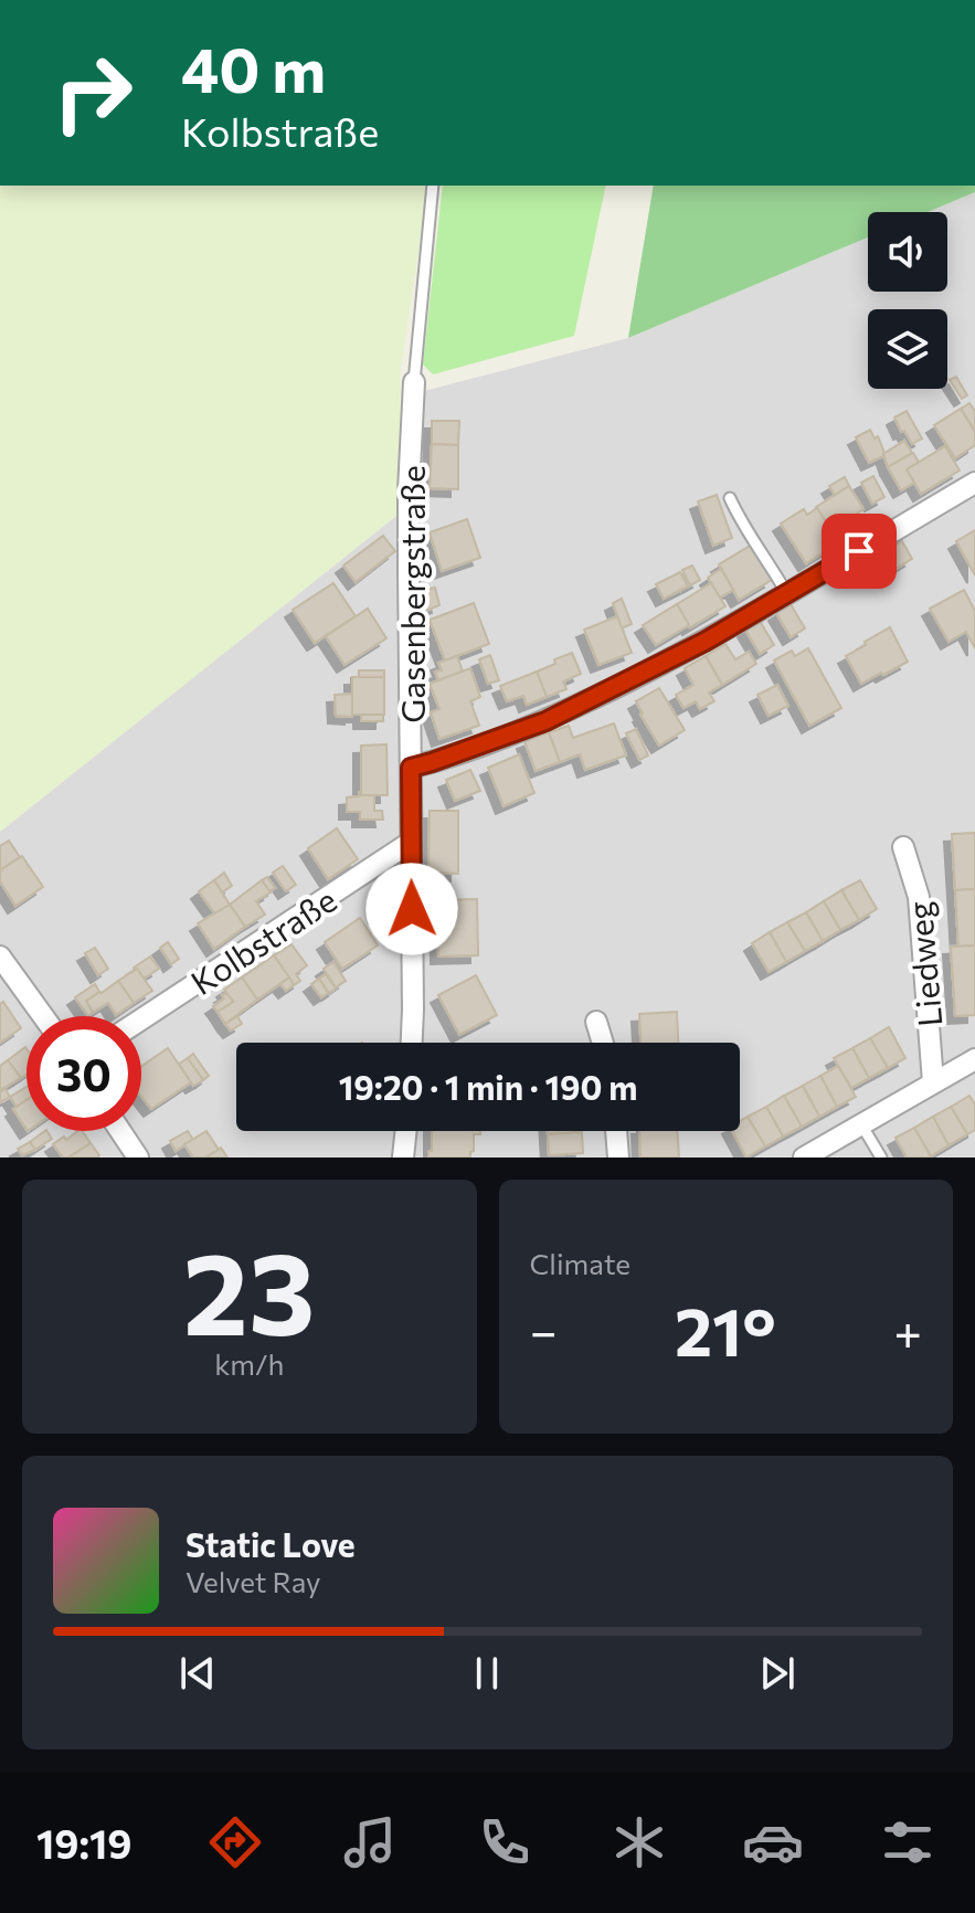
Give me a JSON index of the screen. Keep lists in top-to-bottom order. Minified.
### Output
{"streets":{"street":["Gasenbergstraße","Kolbstraße","Liedweg"]},"crossings":[["Gasenbergstraße","Kolbstraße"]],"page":{"turn":["40 m","Kolbstraße"],"limit":"30","trip":"19:20 · 1 min · 190 m","tile":[["23","km/h"],"Climate"],"heat":["−","21°","+"],"song":["Static Love","Velvet Ray"],"tabs":"19:19"}}
